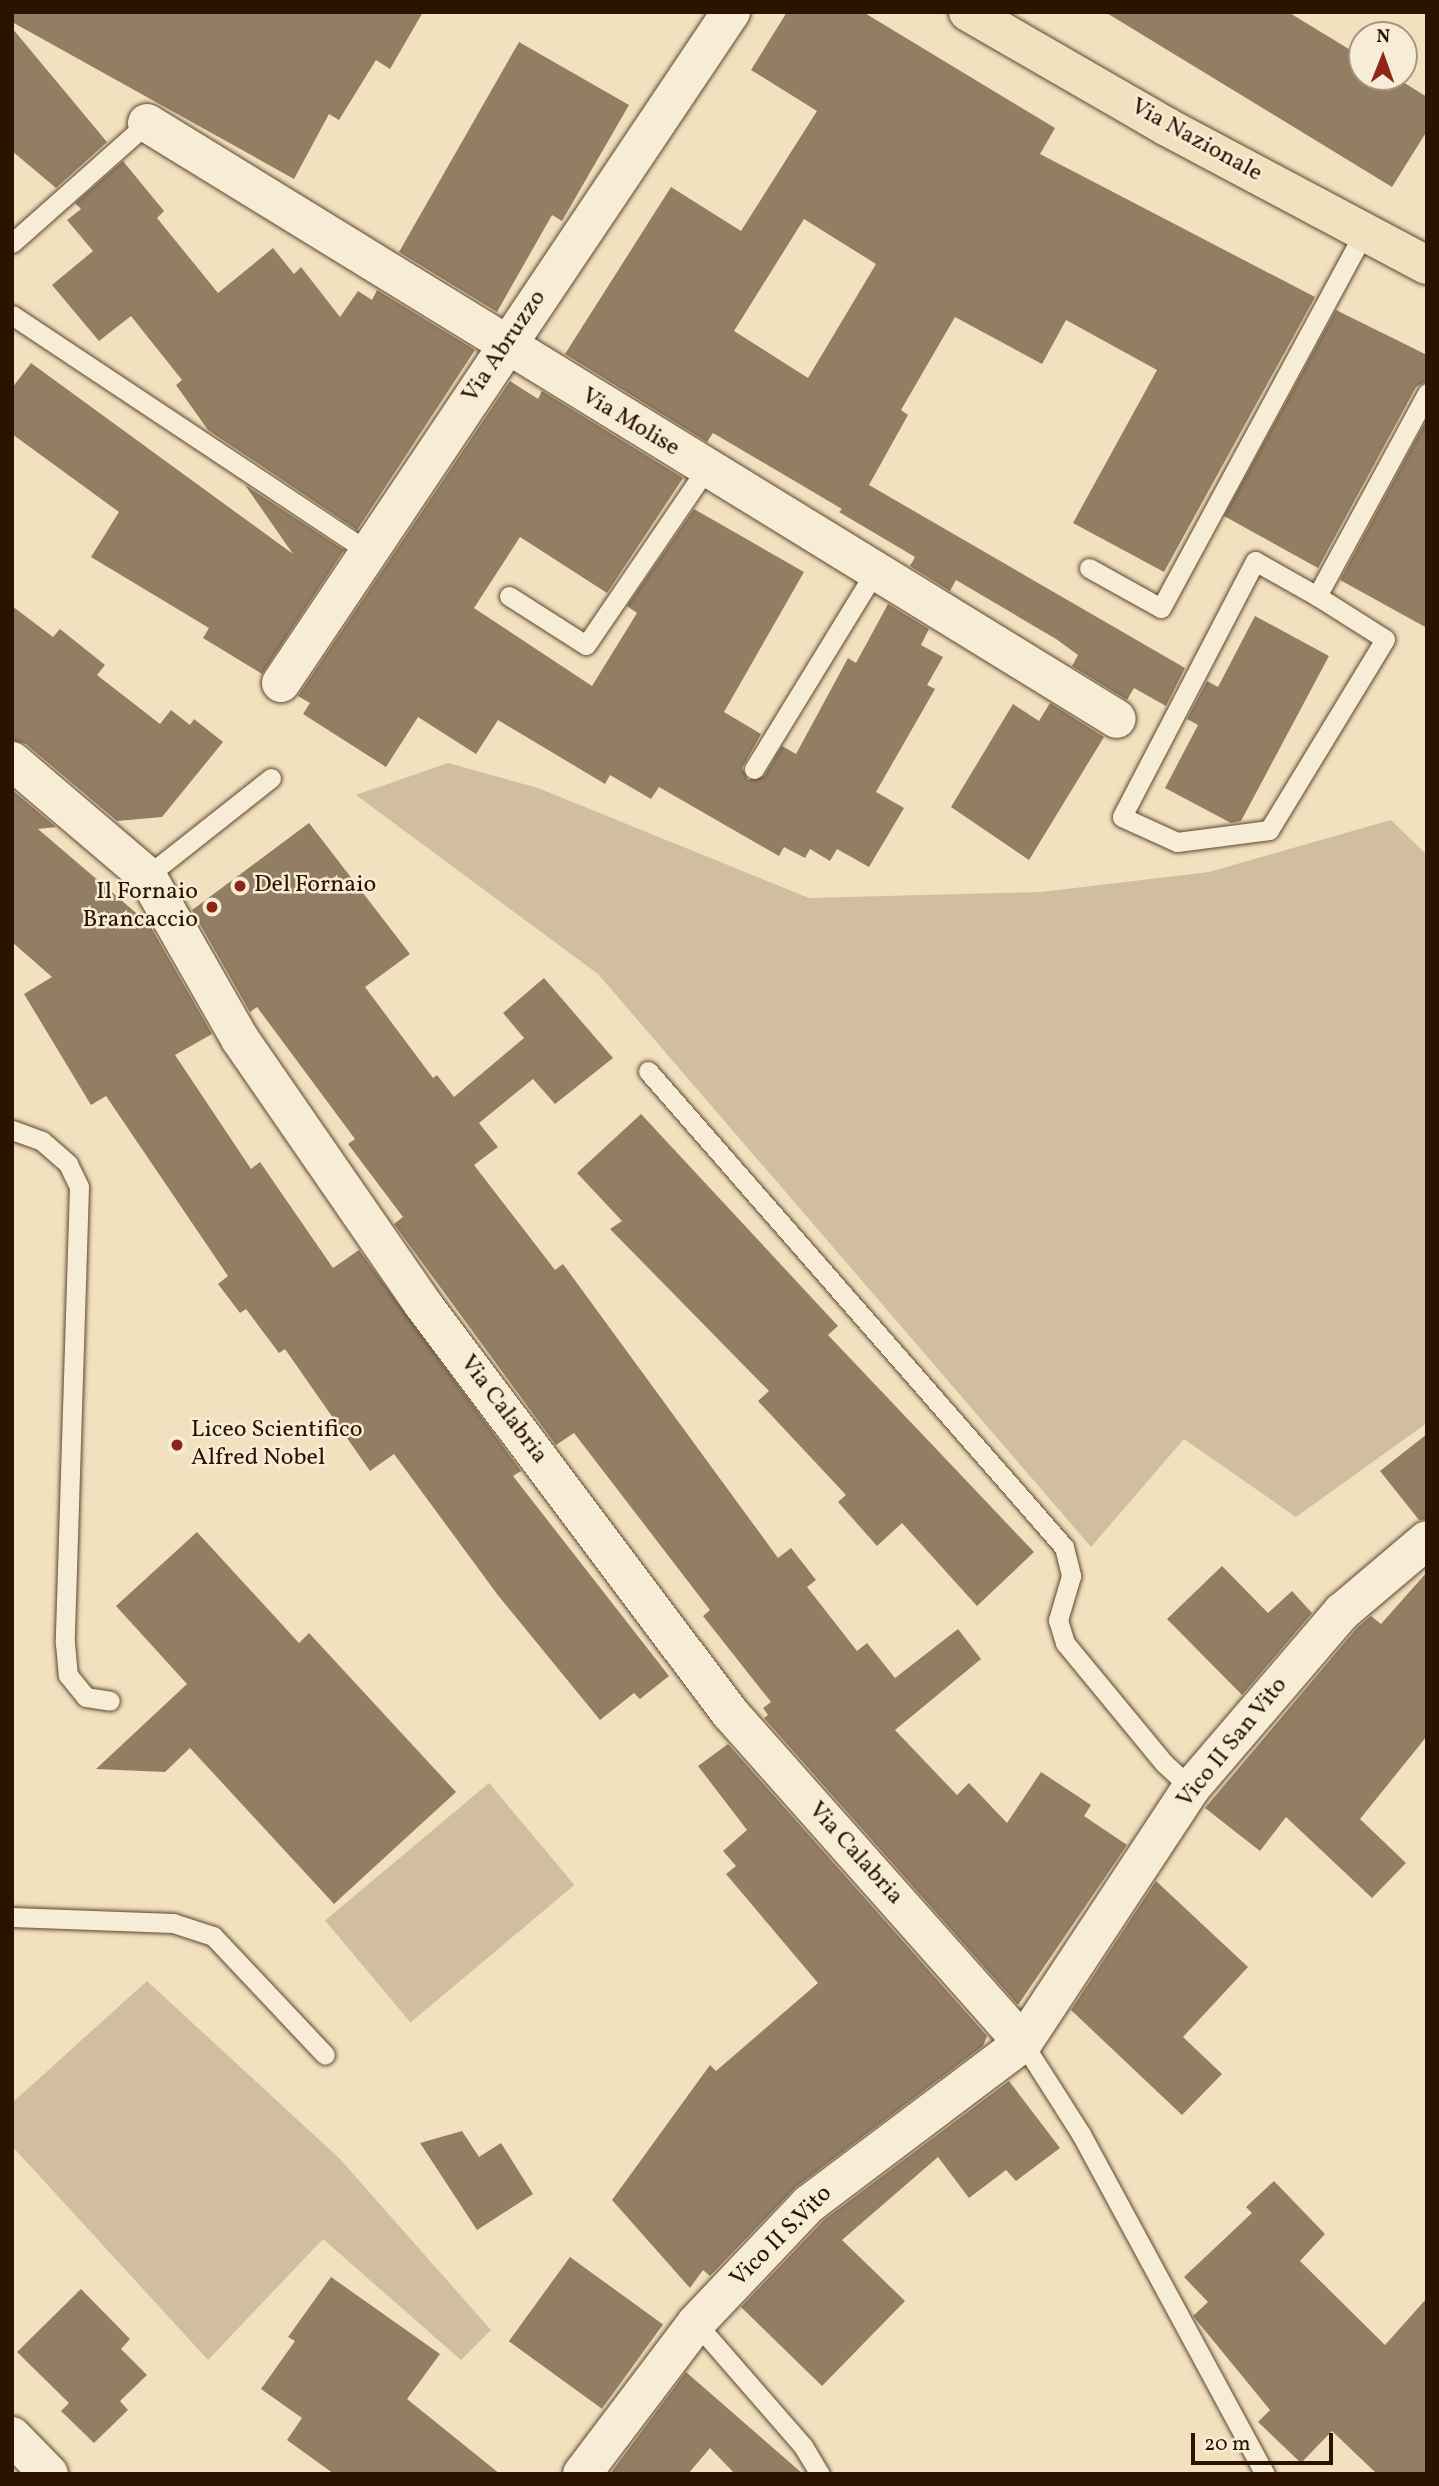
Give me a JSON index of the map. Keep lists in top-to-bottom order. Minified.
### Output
{"streets":{"main road":["Via Nazionale"],"street":["Via Abruzzo","Via Molise","Via Calabria","Vico II San Vito","Vico II S.Vito"]},"crossings":[["Via Abruzzo","Via Molise"],["Via Calabria","Vico II San Vito"],["Via Calabria","Vico II S.Vito"],["Vico II San Vito","Vico II S.Vito"]],"places":["Del Fornaio","Il Fornaio Brancaccio","Liceo Scientifico Alfred Nobel"],"scale_bar":"20 m","north":"top"}
